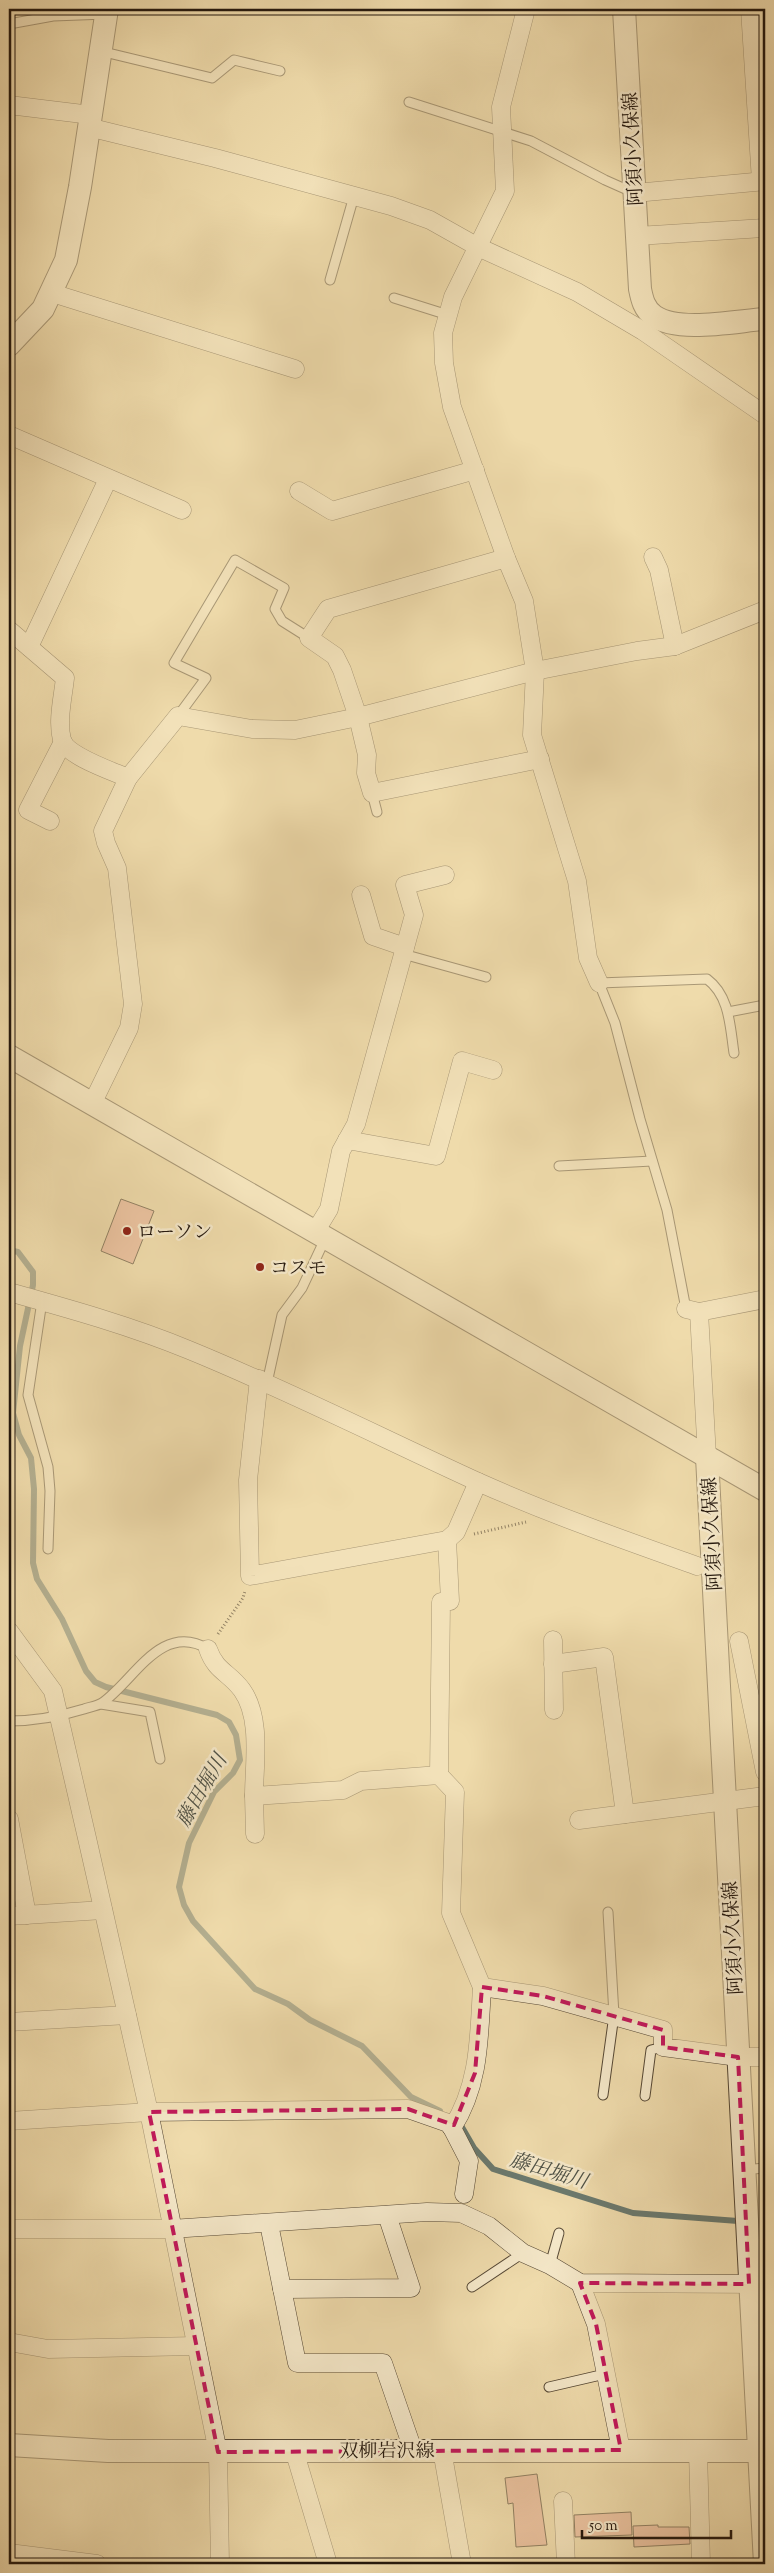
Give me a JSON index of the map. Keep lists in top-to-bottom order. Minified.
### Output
{"streets":{"street":["阿須小久保線","双柳岩沢線"]},"crossings":[["阿須小久保線","双柳岩沢線"]],"water":["藤田堀川"],"places":["ローソン","コスモ"],"scale_bar":"50 m"}
